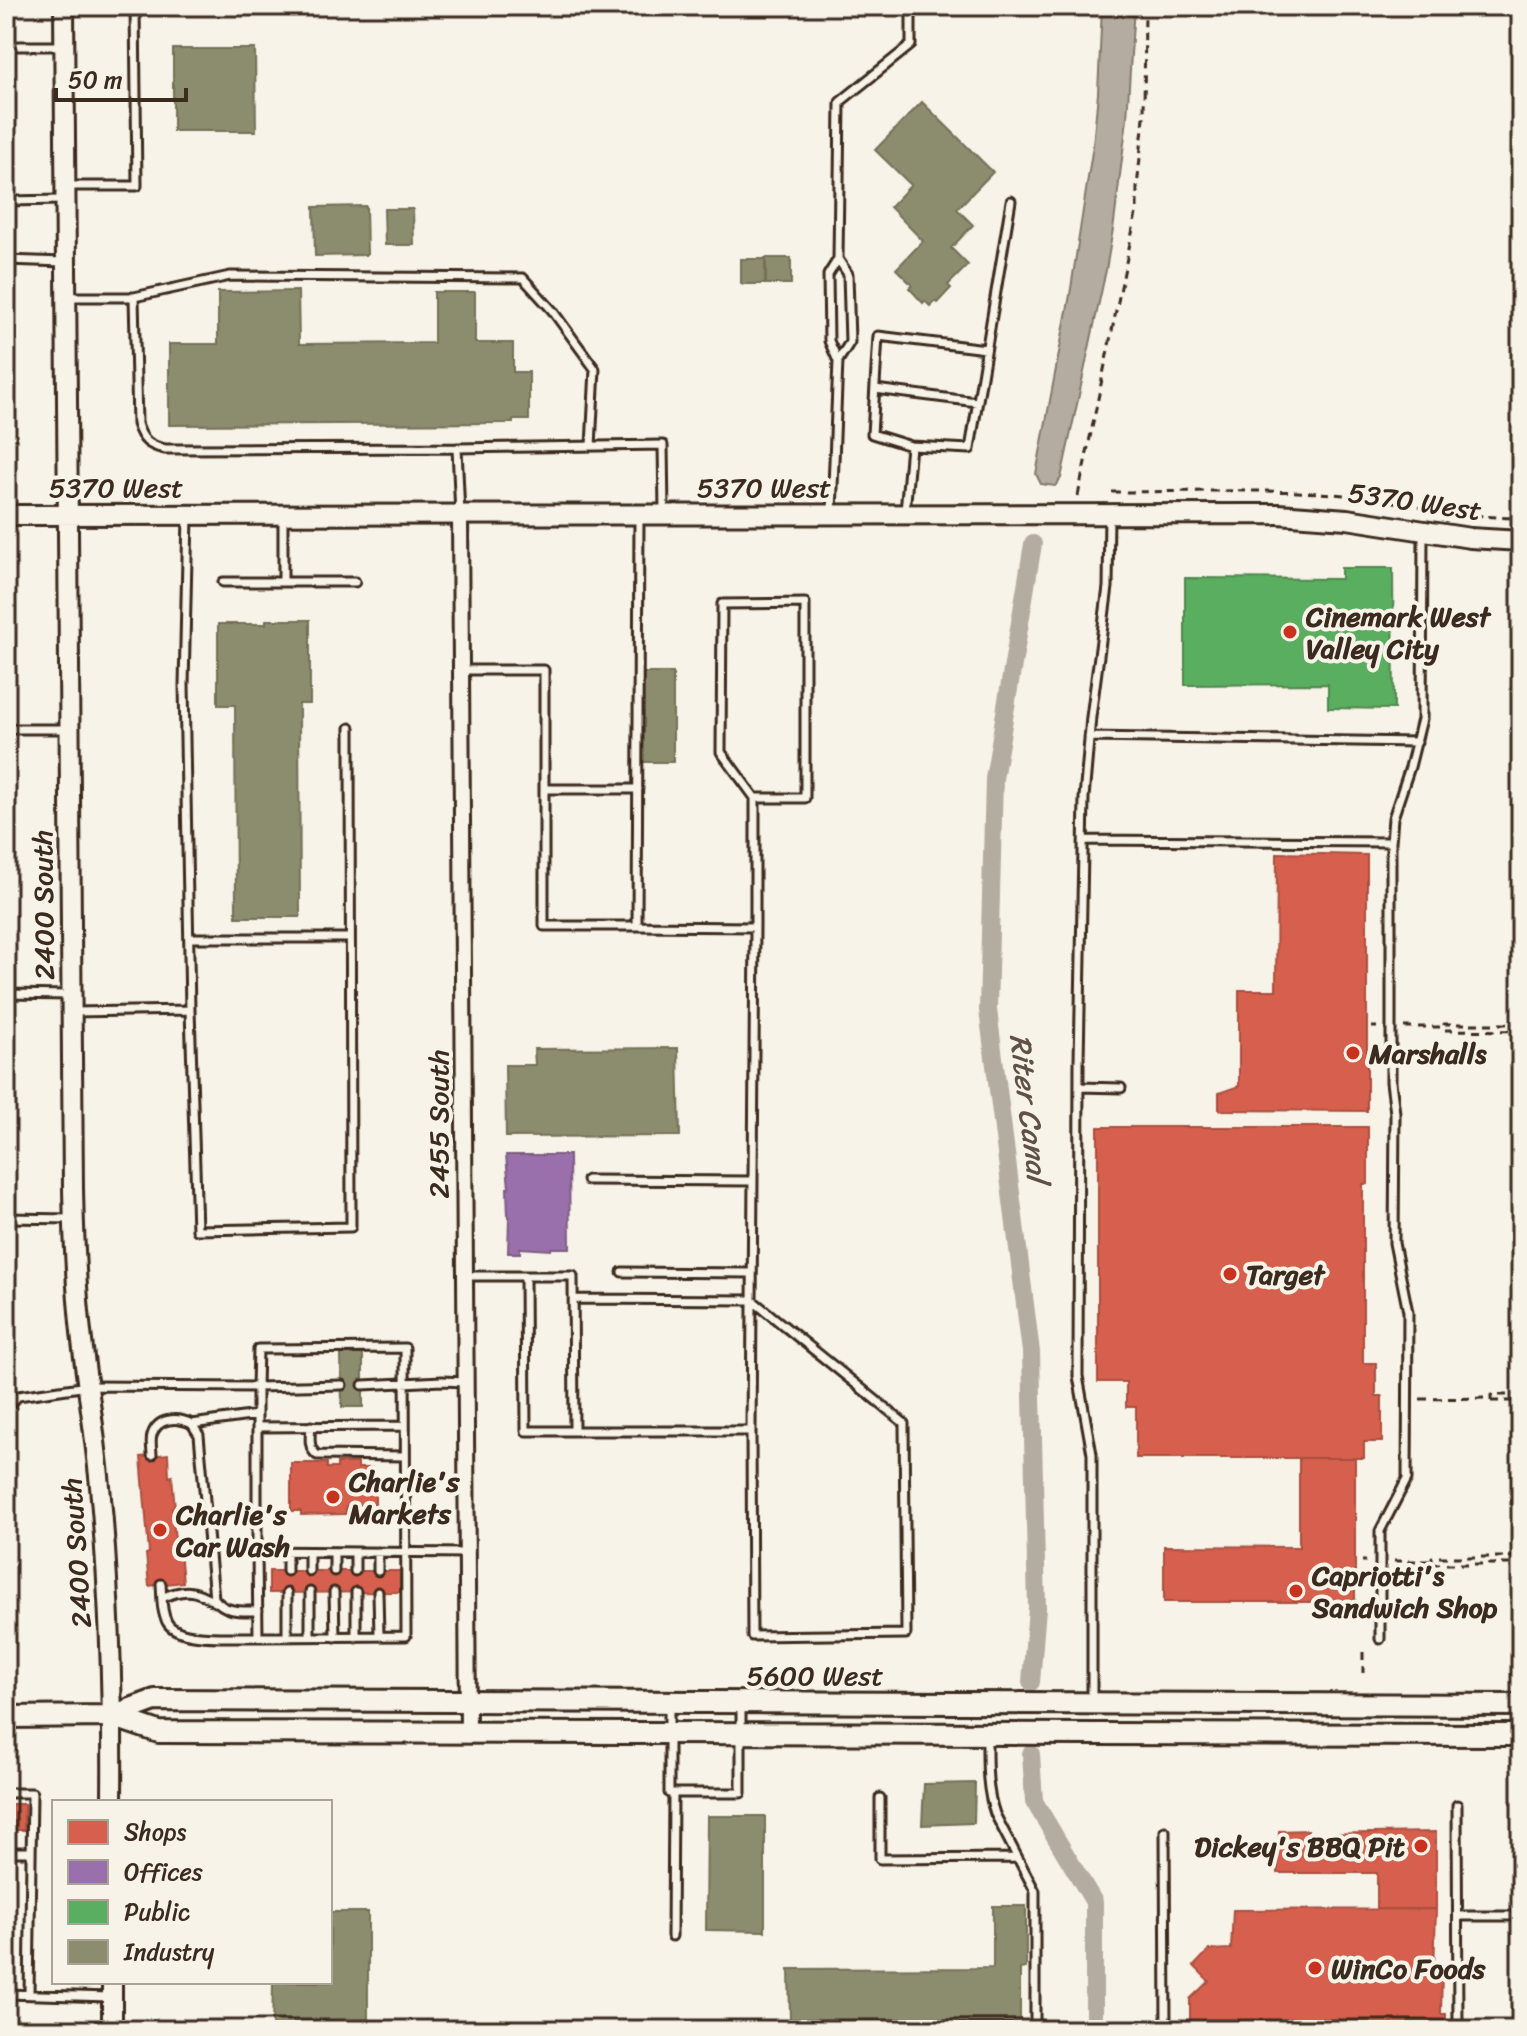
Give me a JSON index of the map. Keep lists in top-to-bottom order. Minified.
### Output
{"streets":{"main road":["5600 West"],"street":["5370 West","2400 South","2455 South"]},"crossings":[["5370 West","2400 South"],["5370 West","2455 South"],["2400 South","5600 West"],["2455 South","5600 West"]],"water":["Riter Canal"],"places":["Cinemark West Valley City","Marshalls","Target","Charlie's Markets","Charlie's Car Wash","Capriotti's Sandwich Shop","Dickey's BBQ Pit","WinCo Foods"],"legend":["Shops","Offices","Public","Industry"],"scale_bar":"50 m"}
